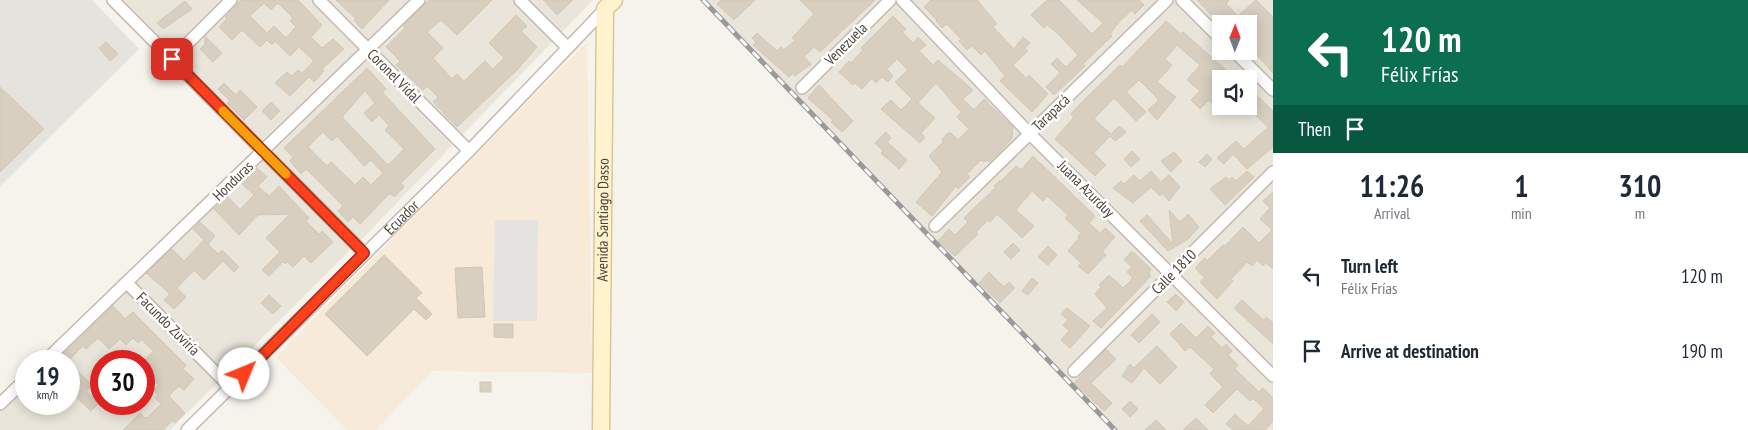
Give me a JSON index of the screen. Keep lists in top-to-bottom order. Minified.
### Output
{"streets":{"main road":["Avenida Santiago Dasso"],"street":["Venezuela","Coronel Vidal","Tarapacá","Honduras","Juana Azurduy","Ecuador","Calle 1810","Facundo Zuviría"]},"crossings":[["Coronel Vidal","Honduras"],["Coronel Vidal","Ecuador"],["Tarapacá","Juana Azurduy"],["Honduras","Facundo Zuviría"],["Juana Azurduy","Calle 1810"],["Ecuador","Avenida Santiago Dasso"],["Ecuador","Facundo Zuviría"]],"north":"top","page":{"turn":["120 m","Félix Frías"],"then":"Then","eta":["11:26","Arrival","1","min","310","m"],"list":[{"name":"Turn left","note":"Félix Frías","value":"120 m"},{"name":"Arrive at destination","value":"190 m"}],"speed":"19 km/h","limit":"30"}}
